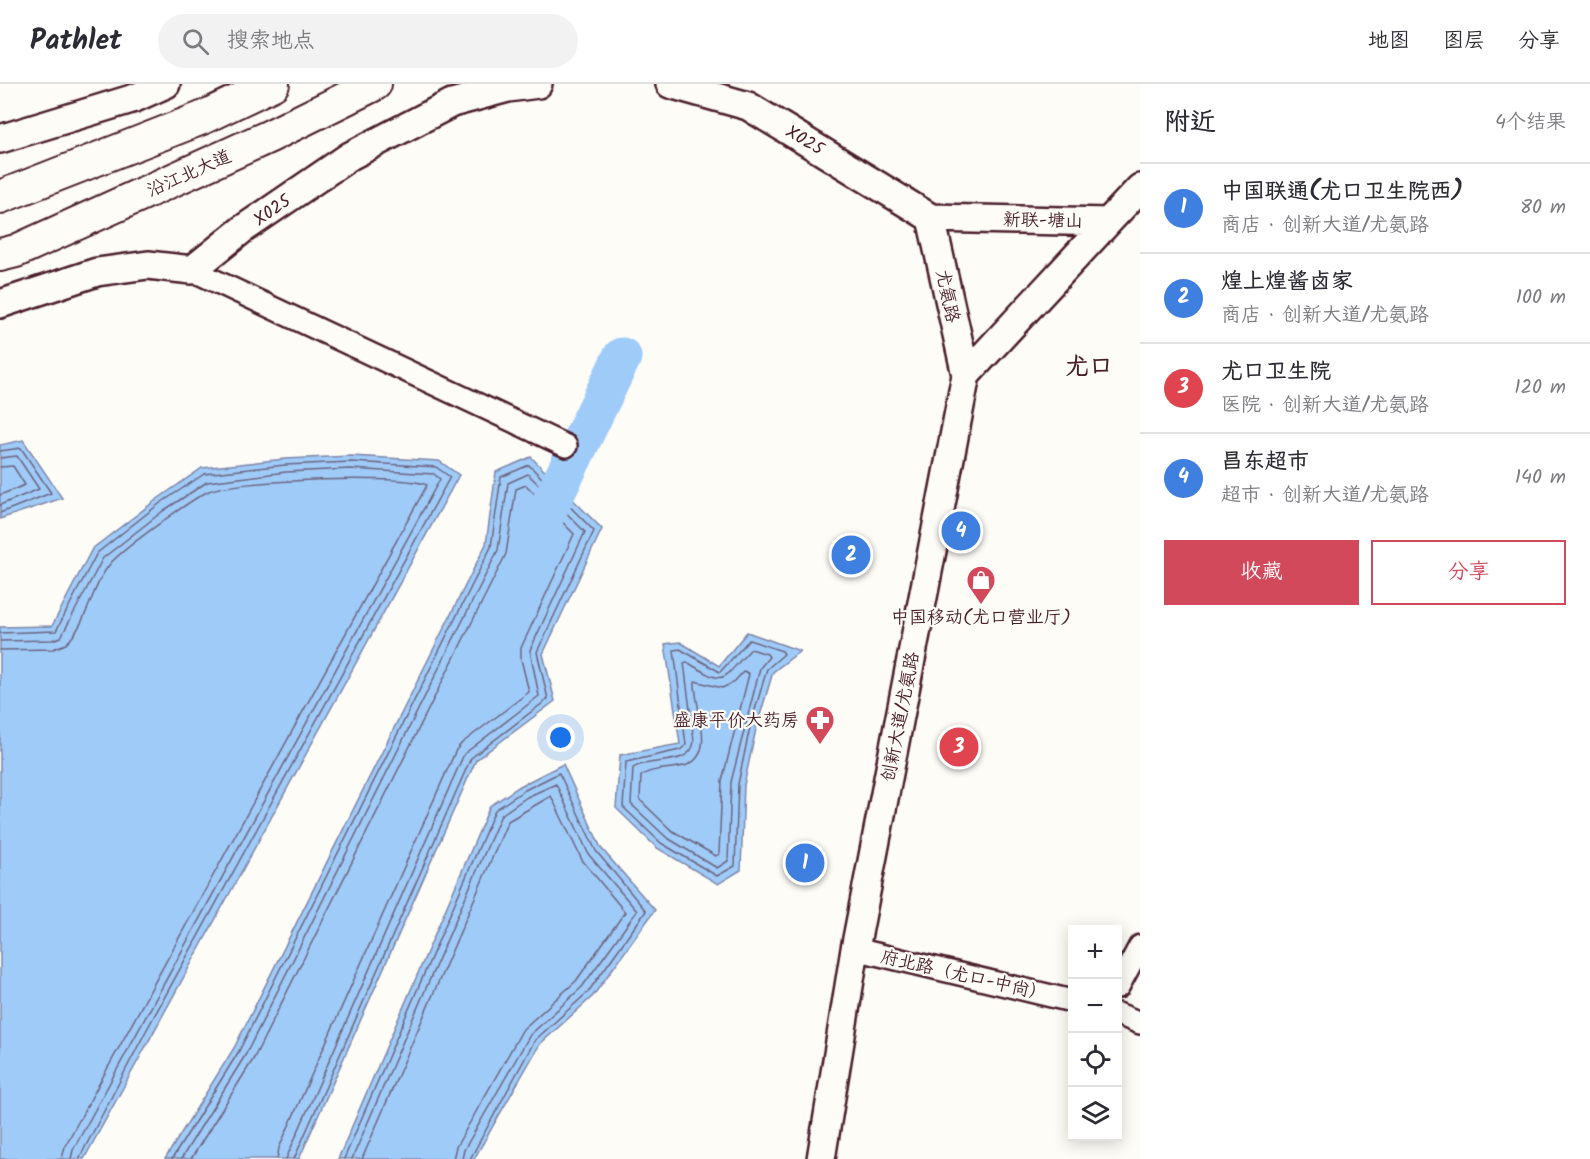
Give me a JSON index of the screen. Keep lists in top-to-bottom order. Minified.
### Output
{"streets":{"highway":["沿江北大道"],"main road":["X025","新联-塘山","尤氨路","创新大道/尤氨路"],"street":["府北路（尤口-中尚）"]},"crossings":[["X025","新联-塘山"],["X025","尤氨路"],["新联-塘山","尤氨路"],["尤氨路","创新大道/尤氨路"],["创新大道/尤氨路","府北路（尤口-中尚）"]],"districts":["尤口"],"places":{"shop":["中国移动(尤口营业厅)"],"pharmacy":["盛康平价大药房"]},"page":{"header":"Pathlet","search":"搜索地点","nav":["地图","图层","分享"],"heading":["附近","4个结果"],"list":[{"mark":"1","name":"中国联通(尤口卫生院西)","note":"商店 · 创新大道/尤氨路","value":"80 m"},{"mark":"2","name":"煌上煌酱卤家","note":"商店 · 创新大道/尤氨路","value":"100 m"},{"mark":"3","name":"尤口卫生院","note":"医院 · 创新大道/尤氨路","value":"120 m"},{"mark":"4","name":"昌东超市","note":"超市 · 创新大道/尤氨路","value":"140 m"}],"pins":["4","2","3","1"],"buttons":["收藏","分享"],"map_buttons":["+","−"]}}
